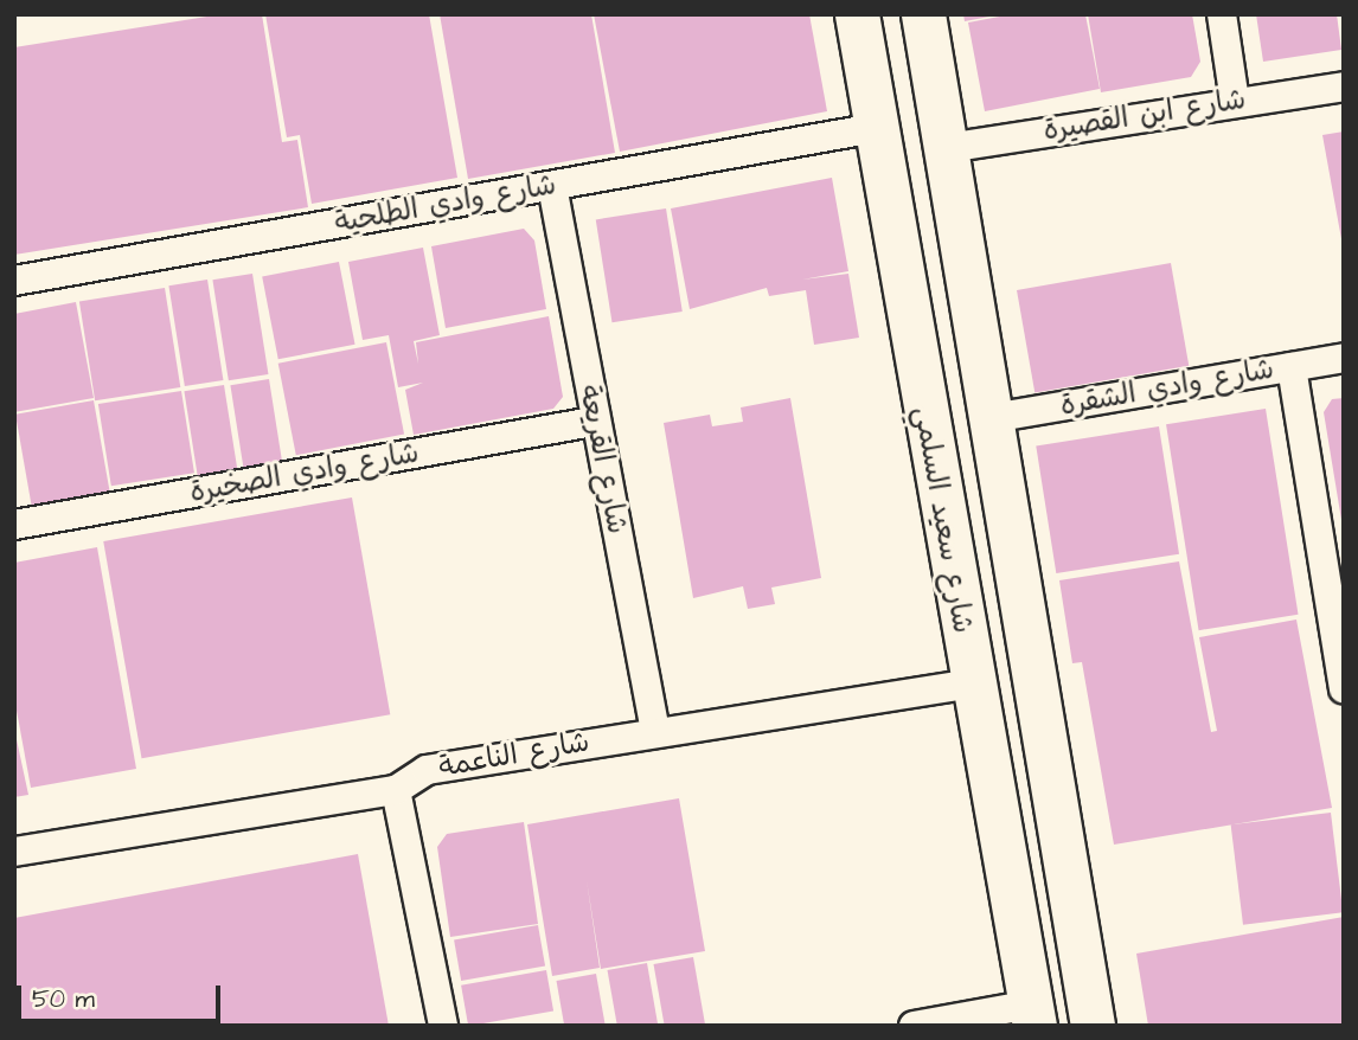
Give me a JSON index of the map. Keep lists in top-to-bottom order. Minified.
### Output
{"streets":{"street":["شارع ابن القصيرة","شارع وادي الطلحية","شارع وادي الشقرة","شارع القريعة","شارع وادي الصخيرة","شارع سعيد السلمي","شارع الناعمة"]},"crossings":[["شارع وادي الطلحية","شارع القريعة"],["شارع وادي الطلحية","شارع سعيد السلمي"],["شارع القريعة","شارع وادي الصخيرة"],["شارع القريعة","شارع الناعمة"],["شارع سعيد السلمي","شارع الناعمة"]],"scale_bar":"50 m"}
